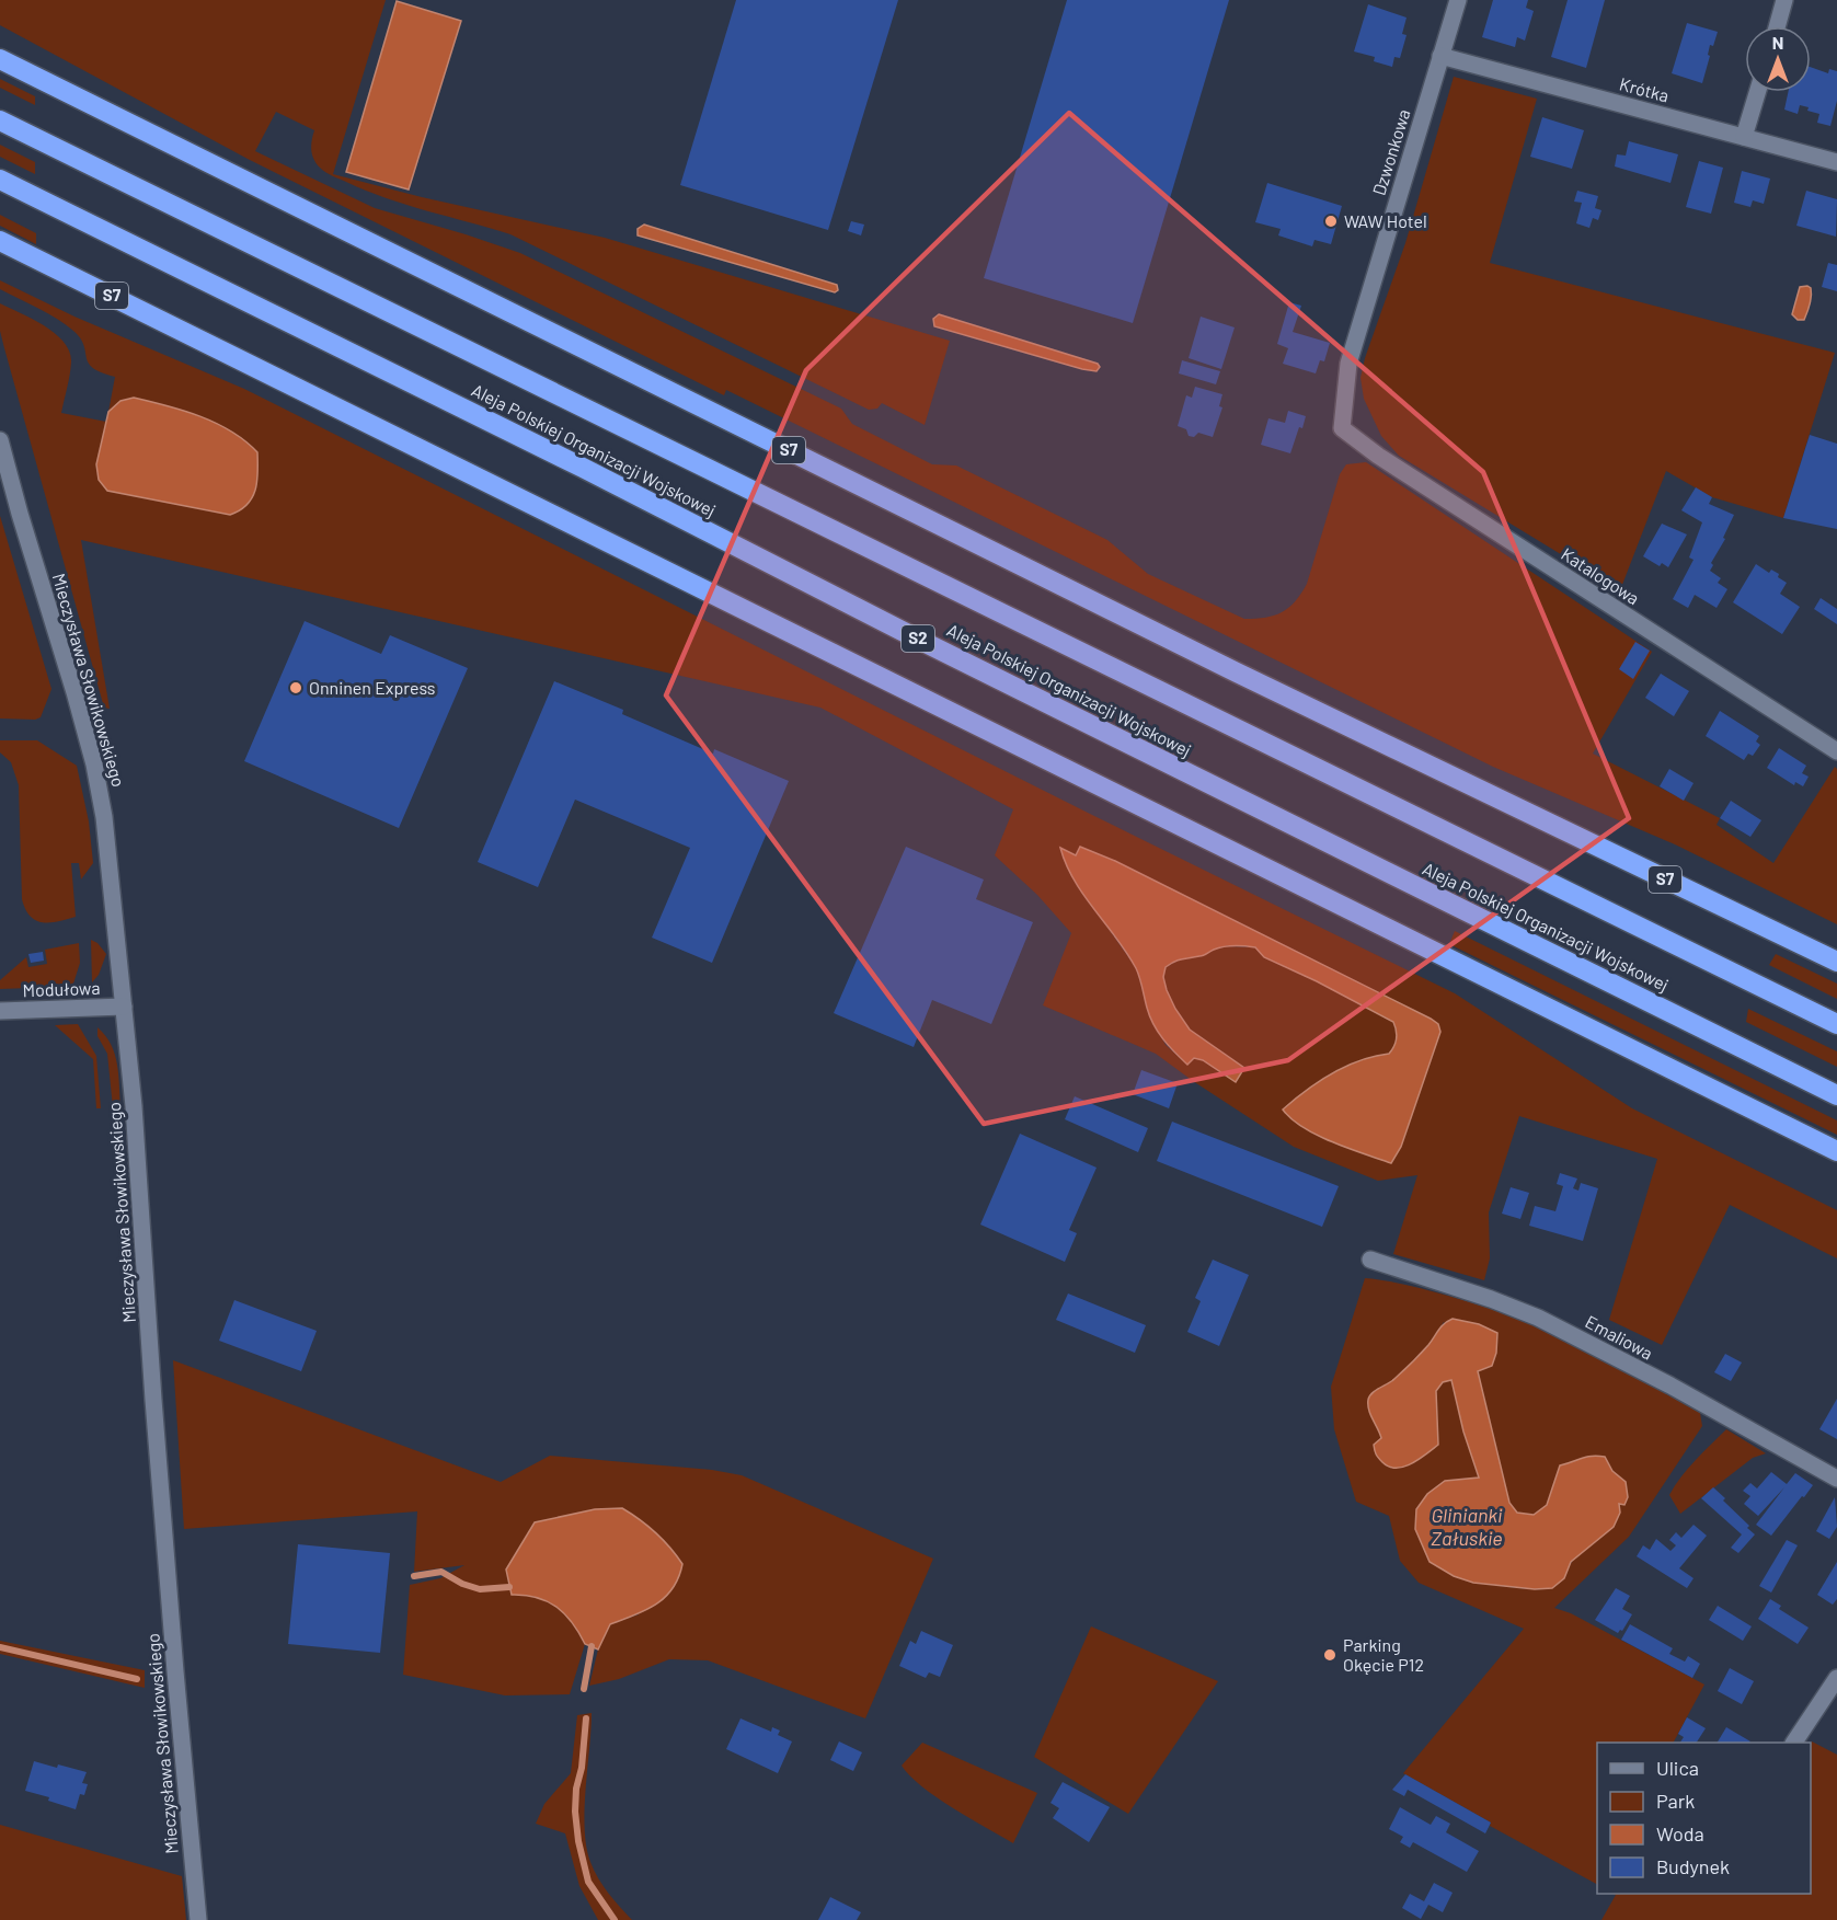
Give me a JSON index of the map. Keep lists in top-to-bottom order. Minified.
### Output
{"streets":{"highway":["S7","Aleja Polskiej Organizacji Wojskowej","S2"],"street":["Krótka","Dzwonkowa","Katalogowa","Mieczysława Słowikowskiego","Modułowa","Emaliowa"]},"crossings":[["Krótka","Dzwonkowa"],["Dzwonkowa","Katalogowa"],["Mieczysława Słowikowskiego","Modułowa"]],"water":["Glinianki Załuskie"],"places":["WAW Hotel","Onninen Express","Parking Okęcie P12"],"legend":["Ulica","Park","Woda","Budynek"],"north":"top"}
